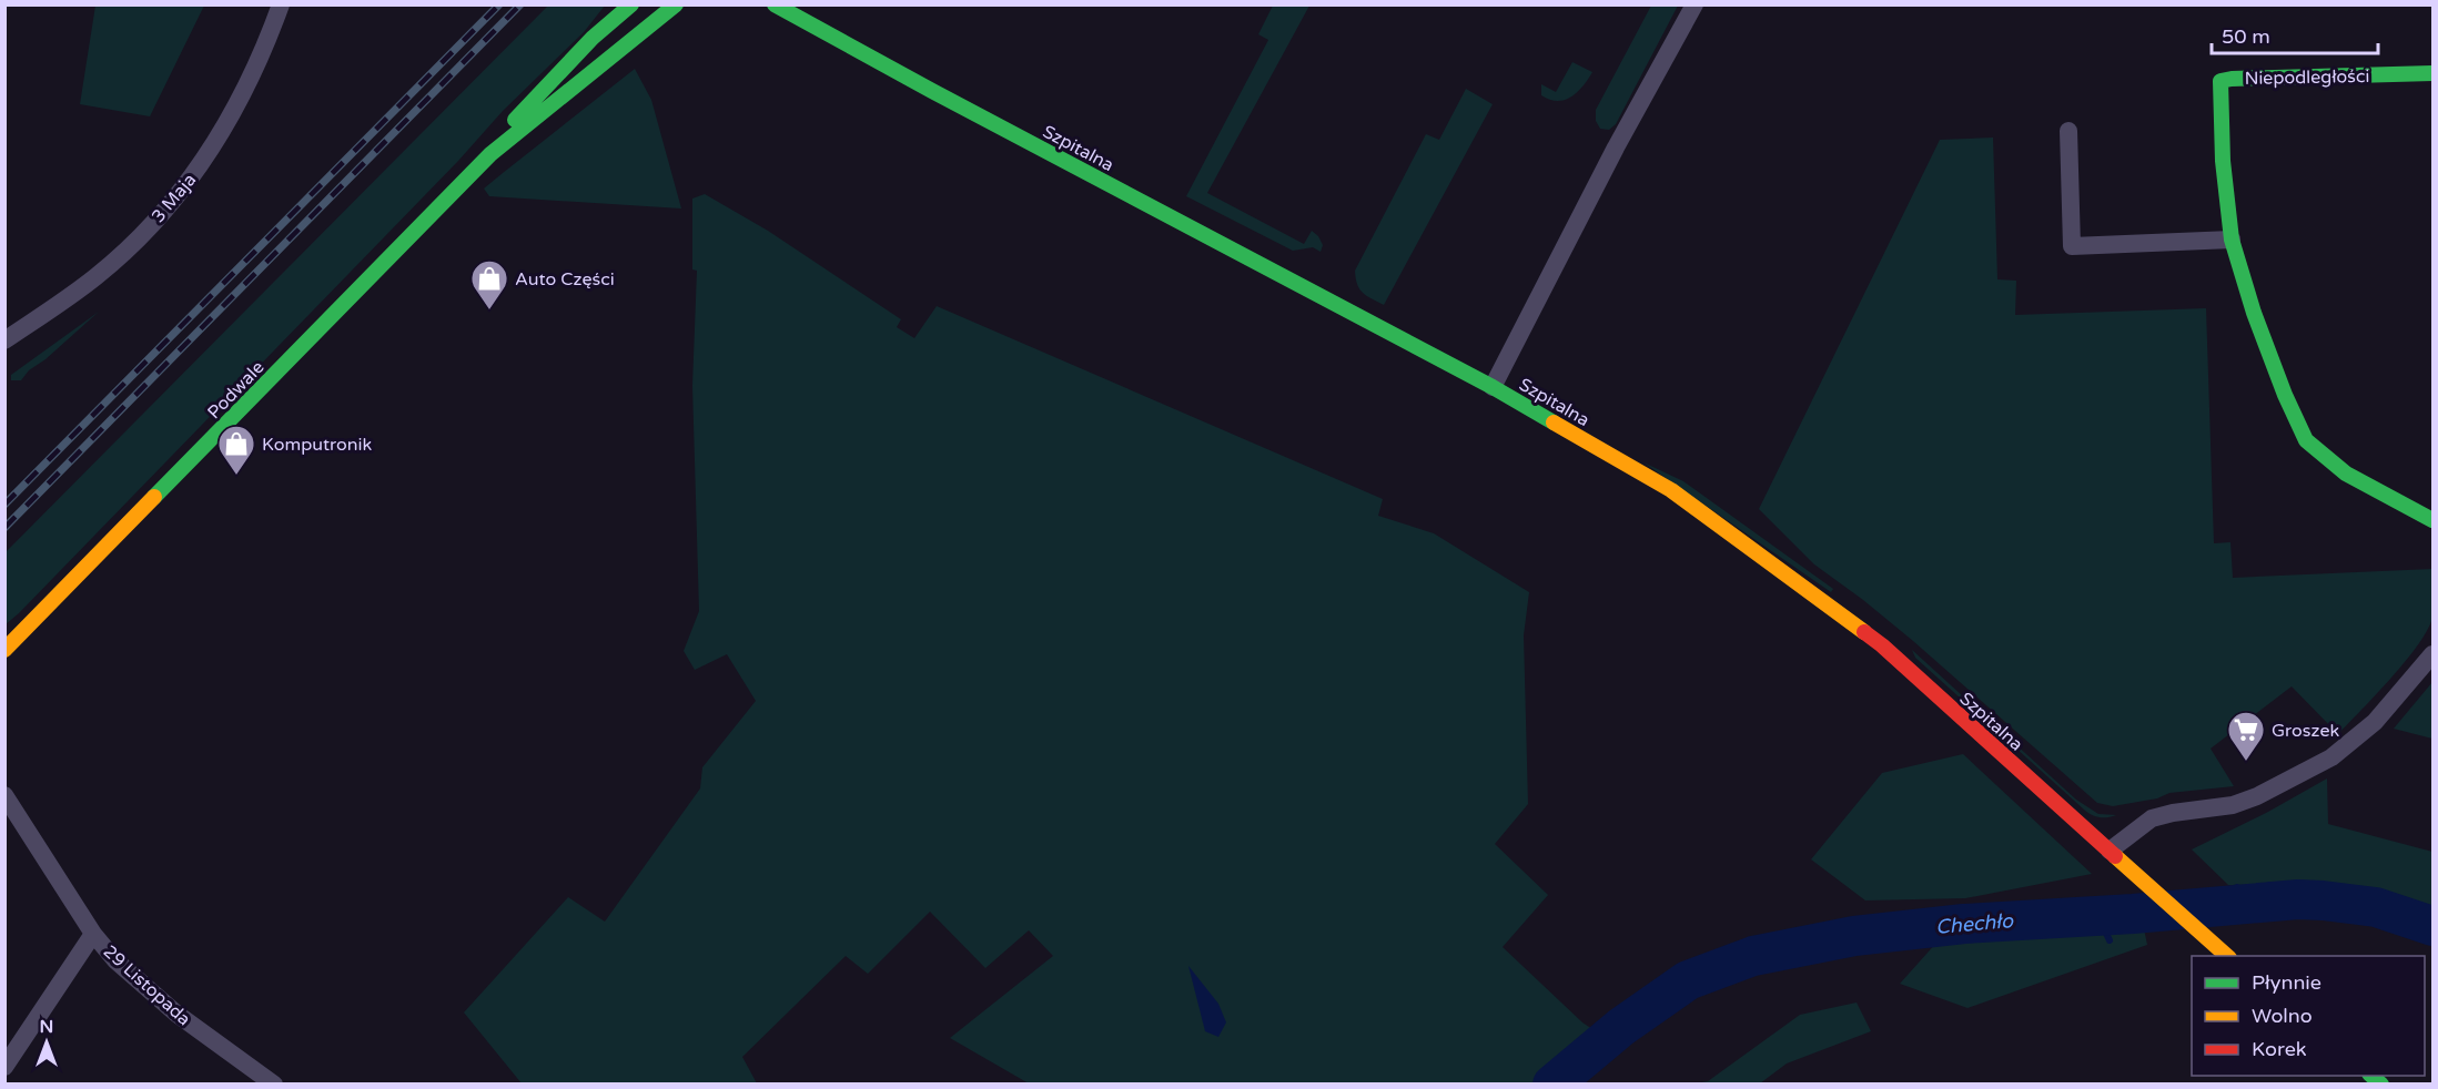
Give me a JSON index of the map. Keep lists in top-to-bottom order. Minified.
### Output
{"streets":{"street":["Niepodległości","Szpitalna","3 Maja","Podwale","29 Listopada"]},"water":["Chechło"],"places":{"shop":["Auto Części","Komputronik"],"supermarket":["Groszek"]},"legend":["Płynnie","Wolno","Korek"],"scale_bar":"50 m","north":"top"}
